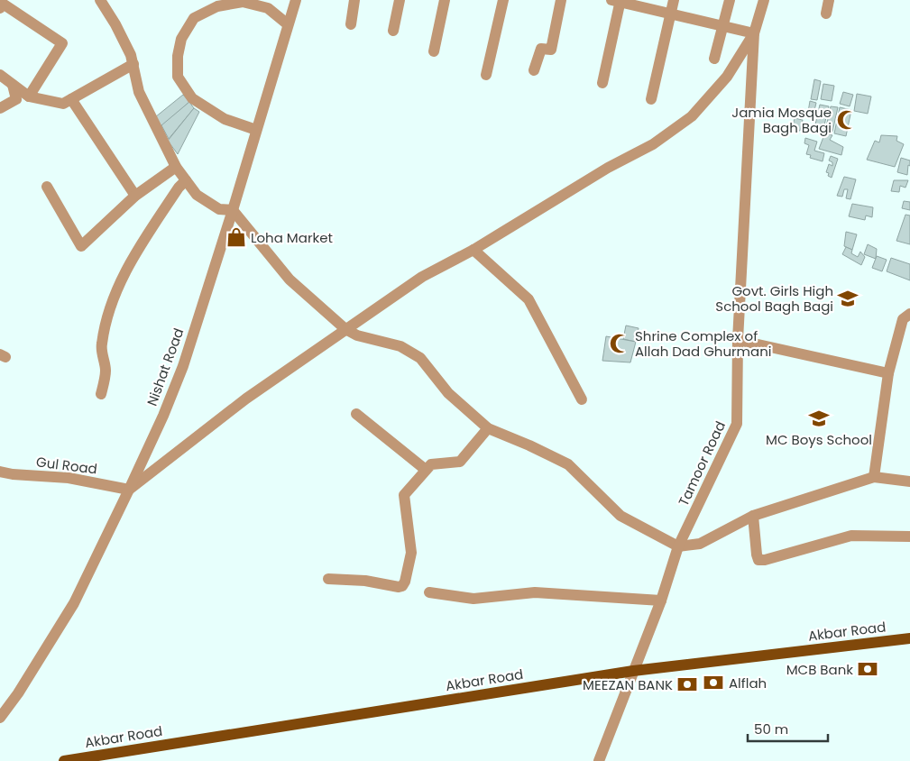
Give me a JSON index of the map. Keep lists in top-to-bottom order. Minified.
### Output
{"streets":{"main road":["Akbar Road"],"street":["Nishat Road","Tamoor Road","Gul Road"]},"crossings":[["Nishat Road","Gul Road"],["Tamoor Road","Akbar Road"]],"places":{"mosque":["Jamia Mosque Bagh Bagi","Shrine Complex of Allah Dad Ghurmani"],"shop":["Loha Market"],"school or university":["Govt. Girls High School Bagh Bagi","MC Boys School"],"bank":["MCB Bank","Alflah","MEEZAN BANK"]},"scale_bar":"50 m"}
